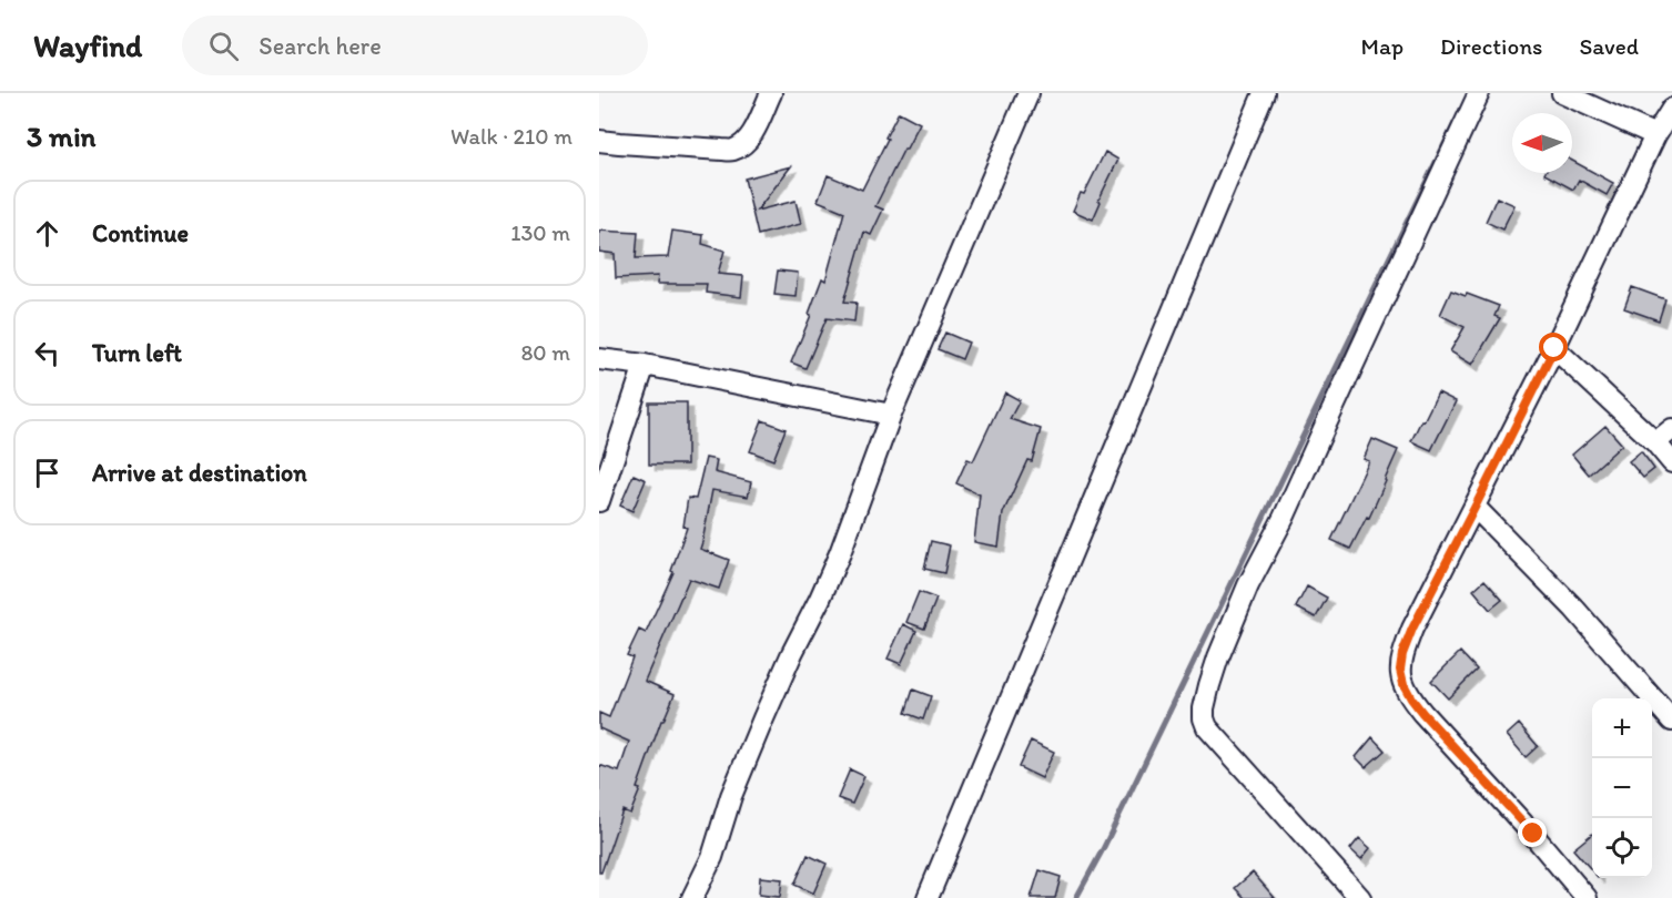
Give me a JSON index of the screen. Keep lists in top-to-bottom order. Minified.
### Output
{"north":"left","page":{"header":"Wayfind","search":"Search here","nav":["Map","Directions","Saved"],"heading":["3 min","Walk · 210 m"],"list":[["Continue","130 m"],["Turn left","80 m"],"Arrive at destination"],"map_buttons":["+","−"]}}
